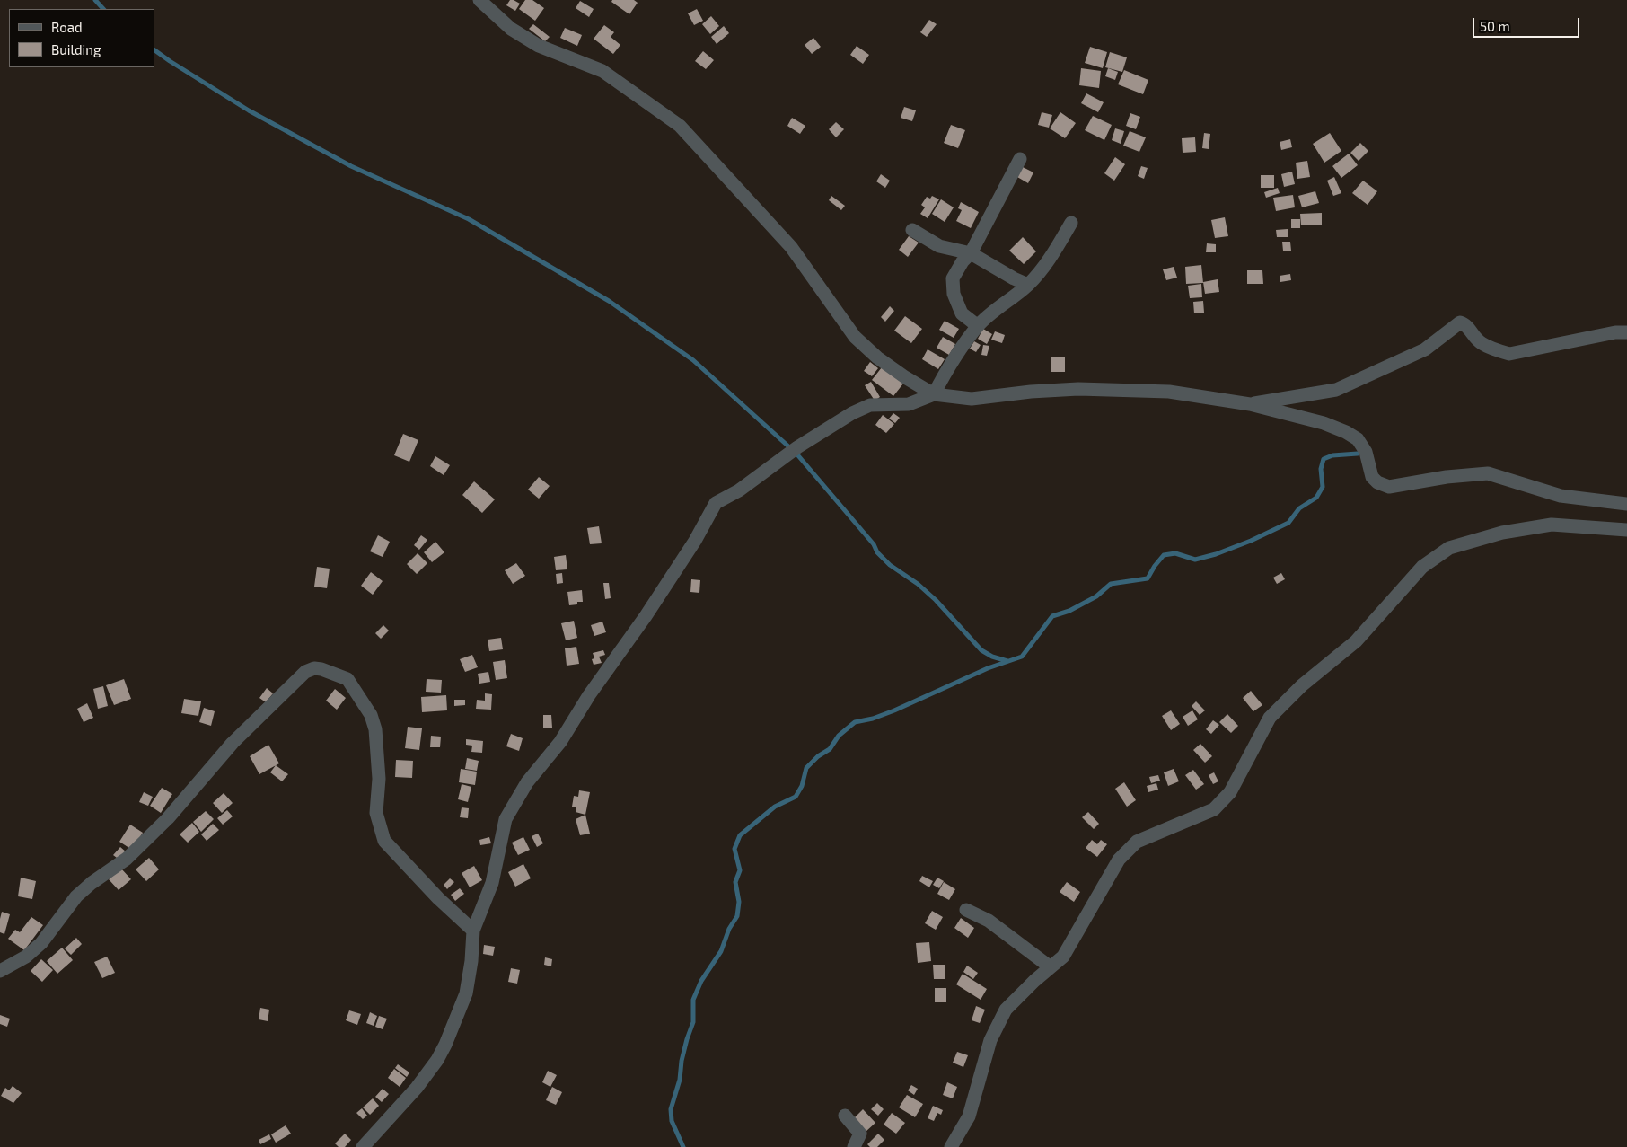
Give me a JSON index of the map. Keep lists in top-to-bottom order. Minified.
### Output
{"legend":["Road","Building"],"scale_bar":"50 m"}
